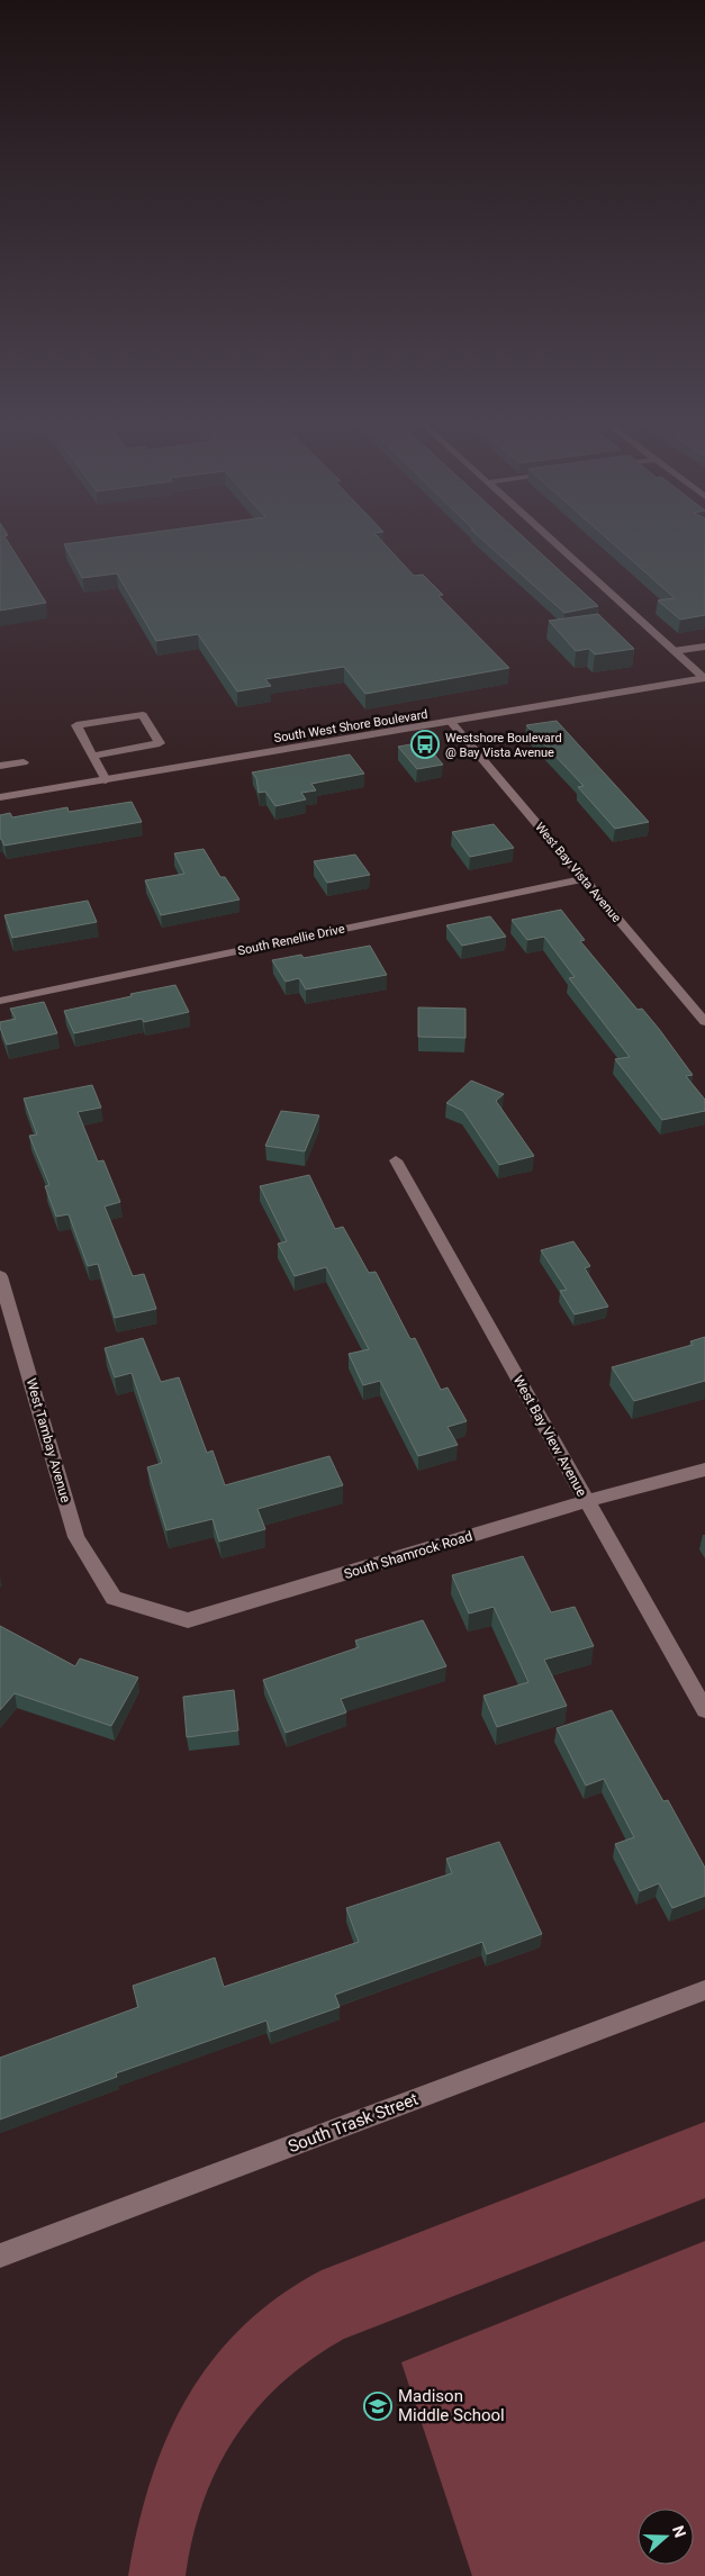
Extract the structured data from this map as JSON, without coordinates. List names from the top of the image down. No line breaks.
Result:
{"streets":{"street":["South West Shore Boulevard","West Bay Vista Avenue","South Renellie Drive","West Bay View Avenue","West Tambay Avenue","South Shamrock Road","South Trask Street"]},"crossings":[["South West Shore Boulevard","West Bay Vista Avenue"],["West Bay Vista Avenue","South Renellie Drive"],["West Bay View Avenue","South Shamrock Road"],["West Tambay Avenue","South Shamrock Road"]],"places":{"bus stop":["Westshore Boulevard @ Bay Vista Avenue"],"school or university":["Madison Middle School"]},"north":"right"}
